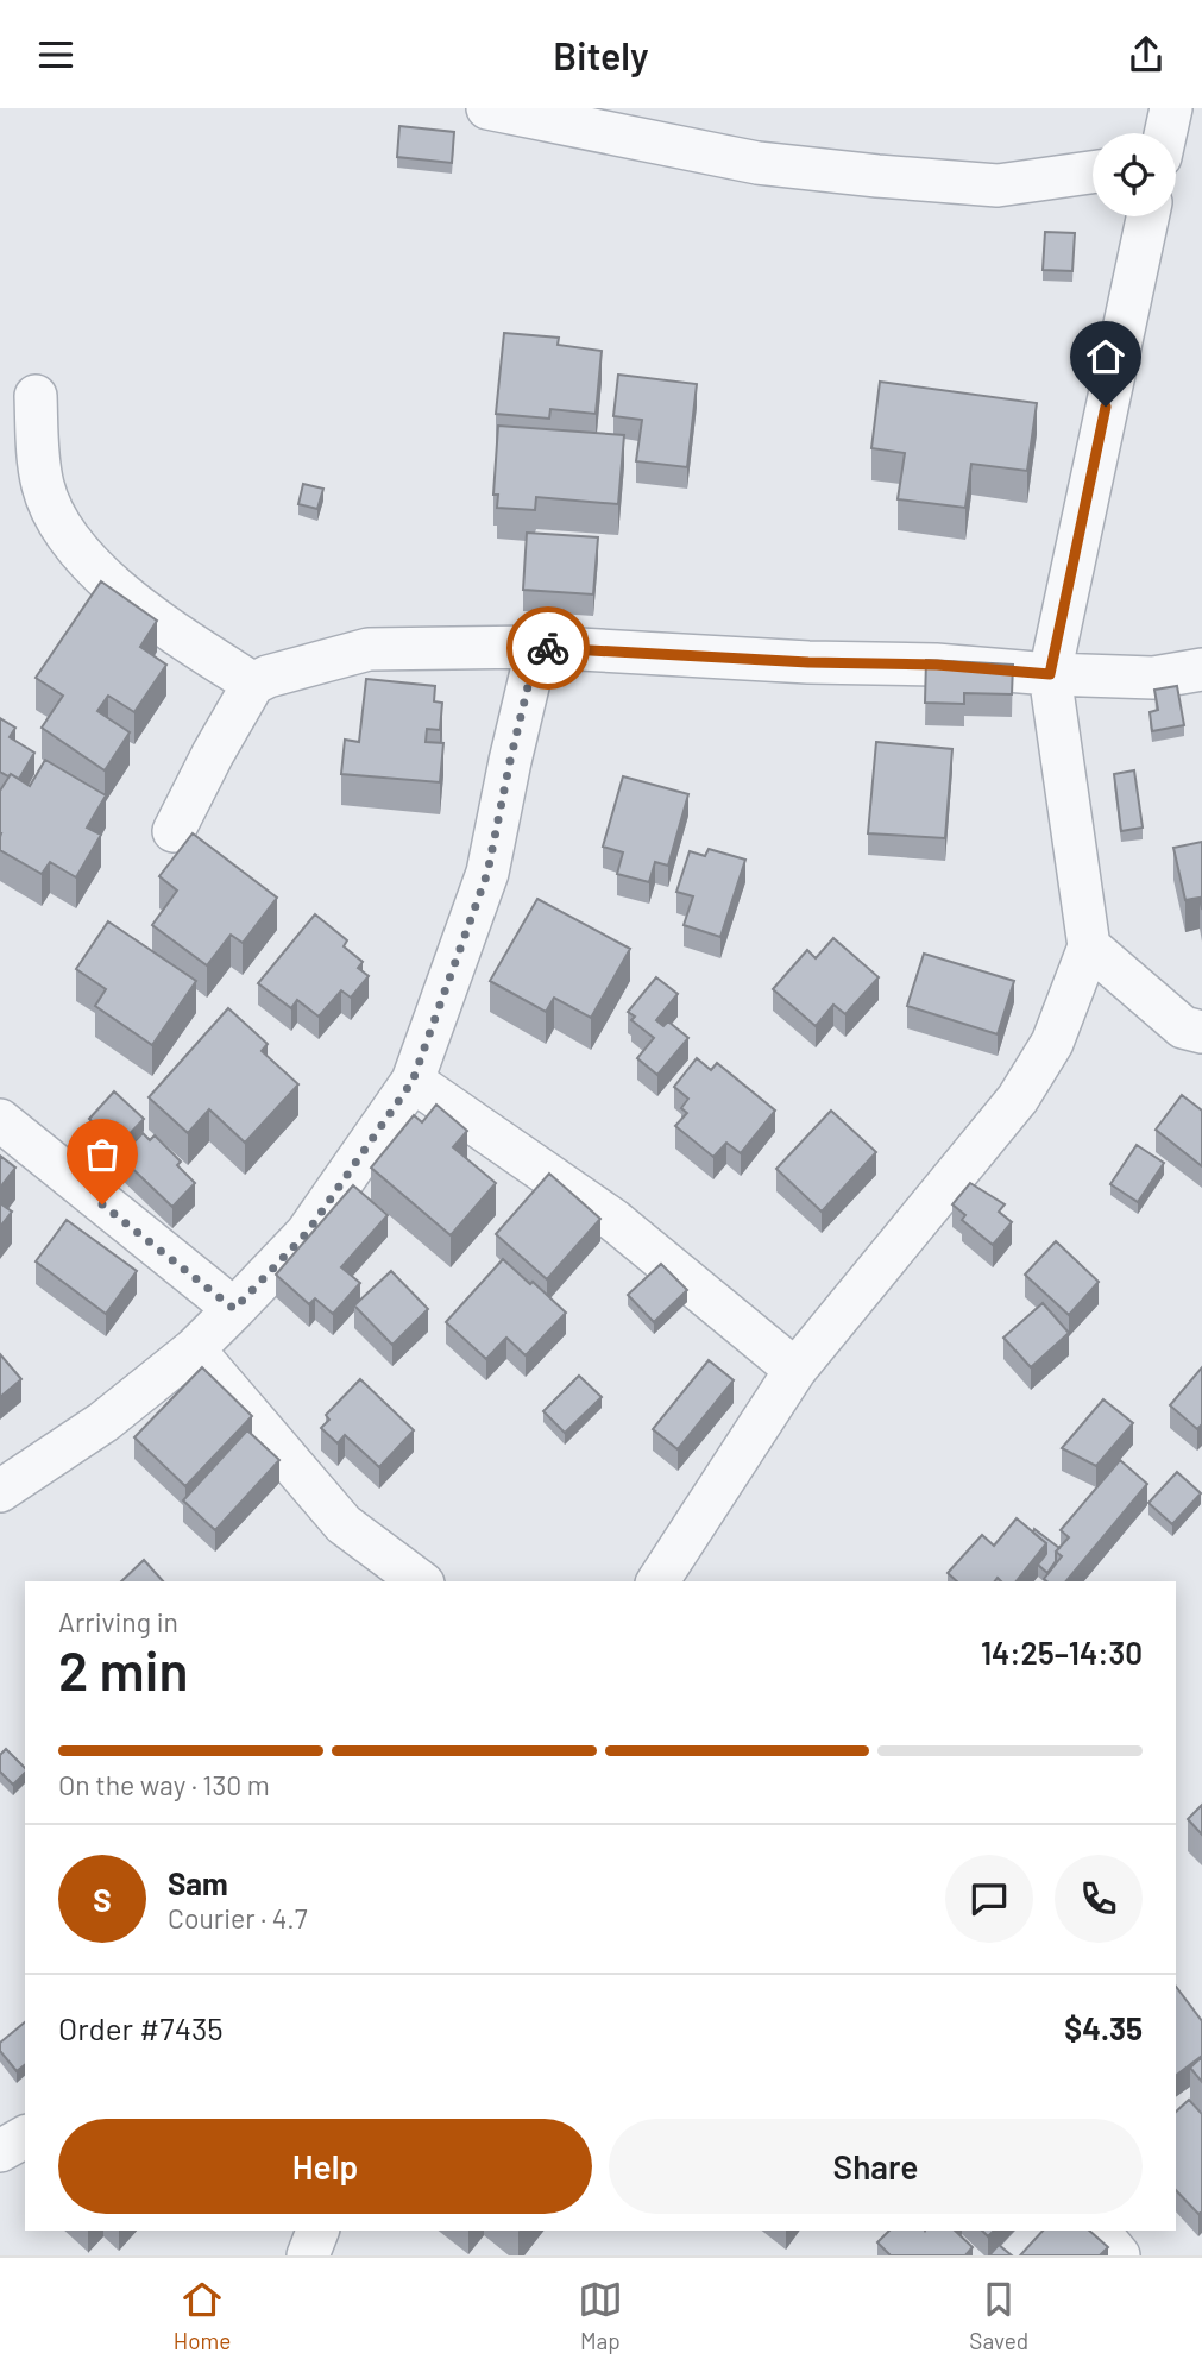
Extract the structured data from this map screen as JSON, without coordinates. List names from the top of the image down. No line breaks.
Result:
{"page":{"header":"Bitely","heading":["2 min","Arriving in","14:25–14:30"],"panel":["Sam","Courier · 4.7","Order #7435","$4.35"],"bar":"On the way · 130 m","round":"S","buttons":["Help","Share"],"tabs":["Home","Map","Saved"]}}
